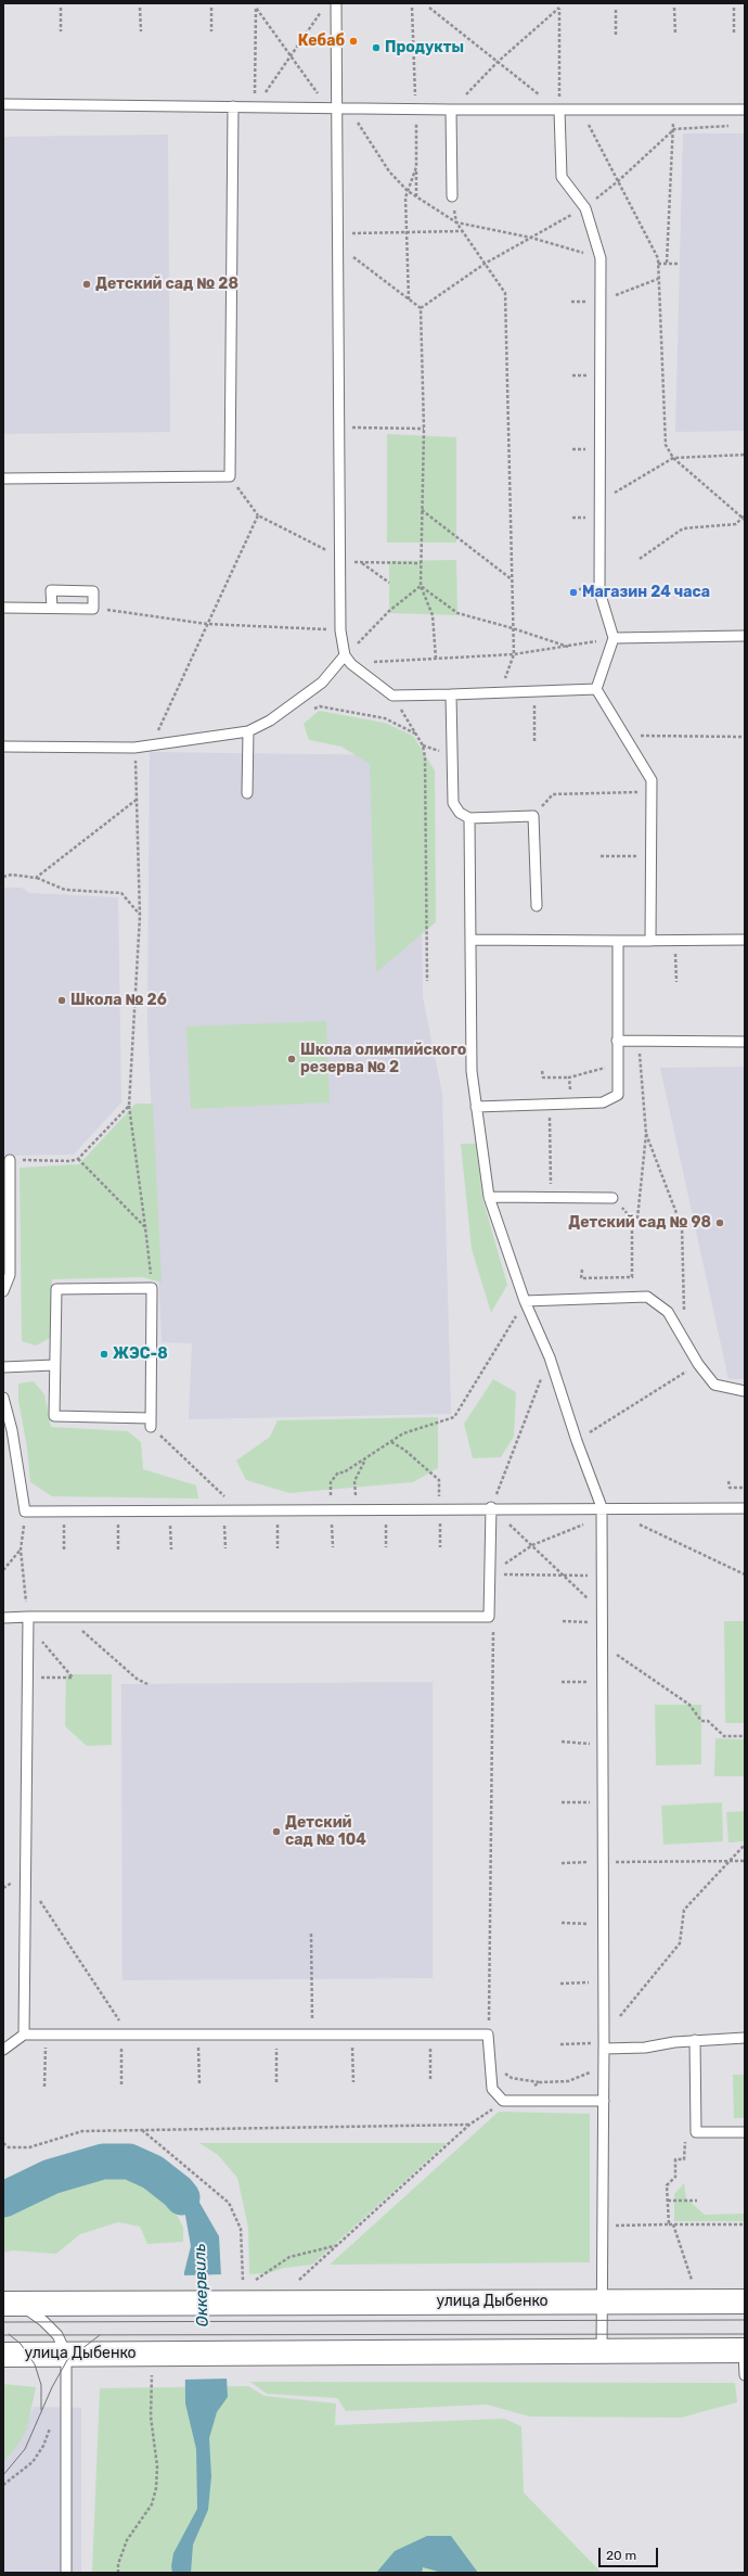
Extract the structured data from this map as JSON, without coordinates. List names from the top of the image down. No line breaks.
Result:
{"streets":{"main road":["улица Дыбенко"]},"water":["Оккервиль"],"places":["Кебаб","Продукты","Детский сад № 28","Магазин 24 часа","Школа № 26","Школа олимпийского резерва № 2","Детский сад № 98","ЖЭС-8","Детский сад № 104"],"scale_bar":"20 m"}
